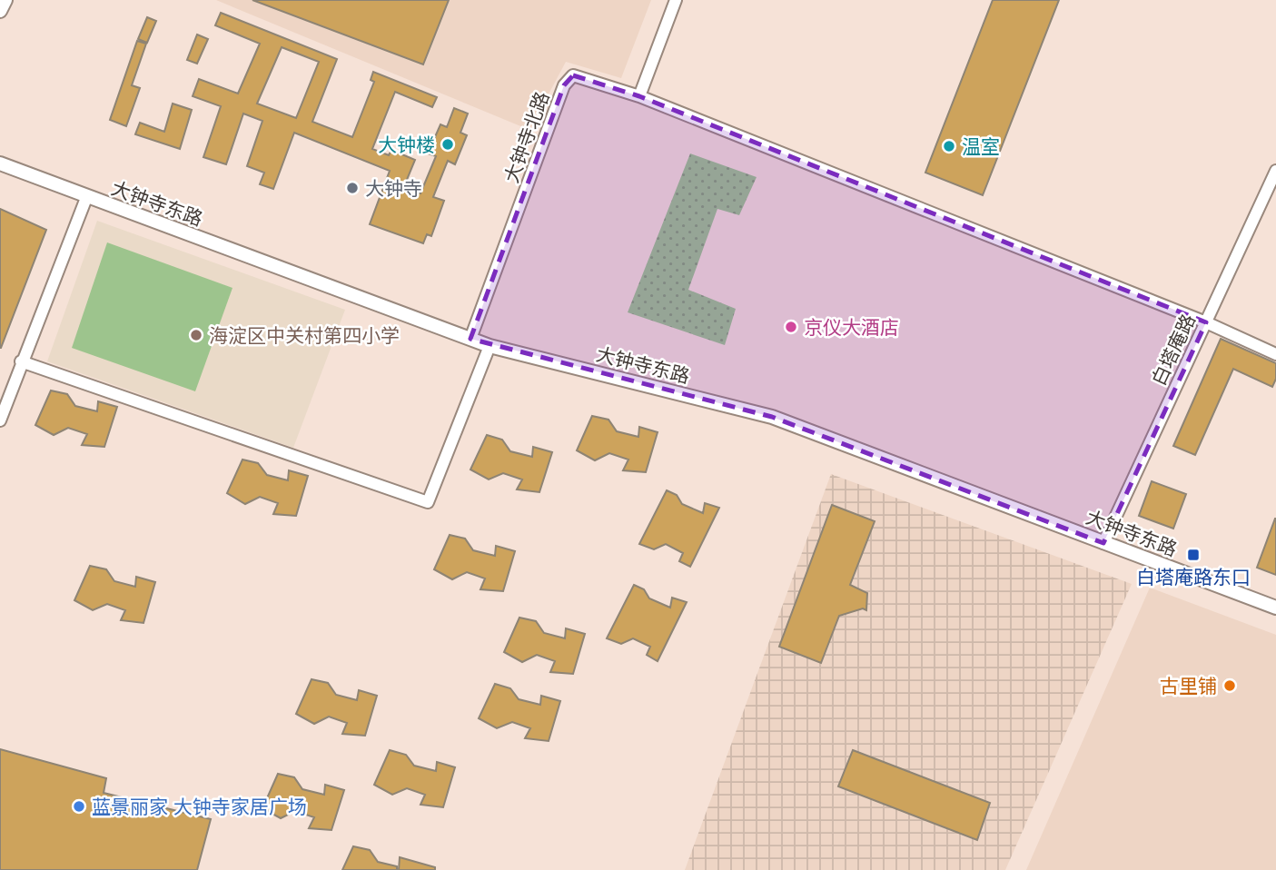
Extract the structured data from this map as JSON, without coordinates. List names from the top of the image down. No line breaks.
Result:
{"streets":{"street":["大钟寺北路","大钟寺东路","白塔庵路"]},"crossings":[["大钟寺北路","大钟寺东路"],["大钟寺东路","白塔庵路"]],"places":{"other":["大钟楼","温室","大钟寺","京仪大酒店","海淀区中关村第四小学","古里铺","蓝景丽家 大钟寺家居广场"],"transit":["白塔庵路东口"]}}
